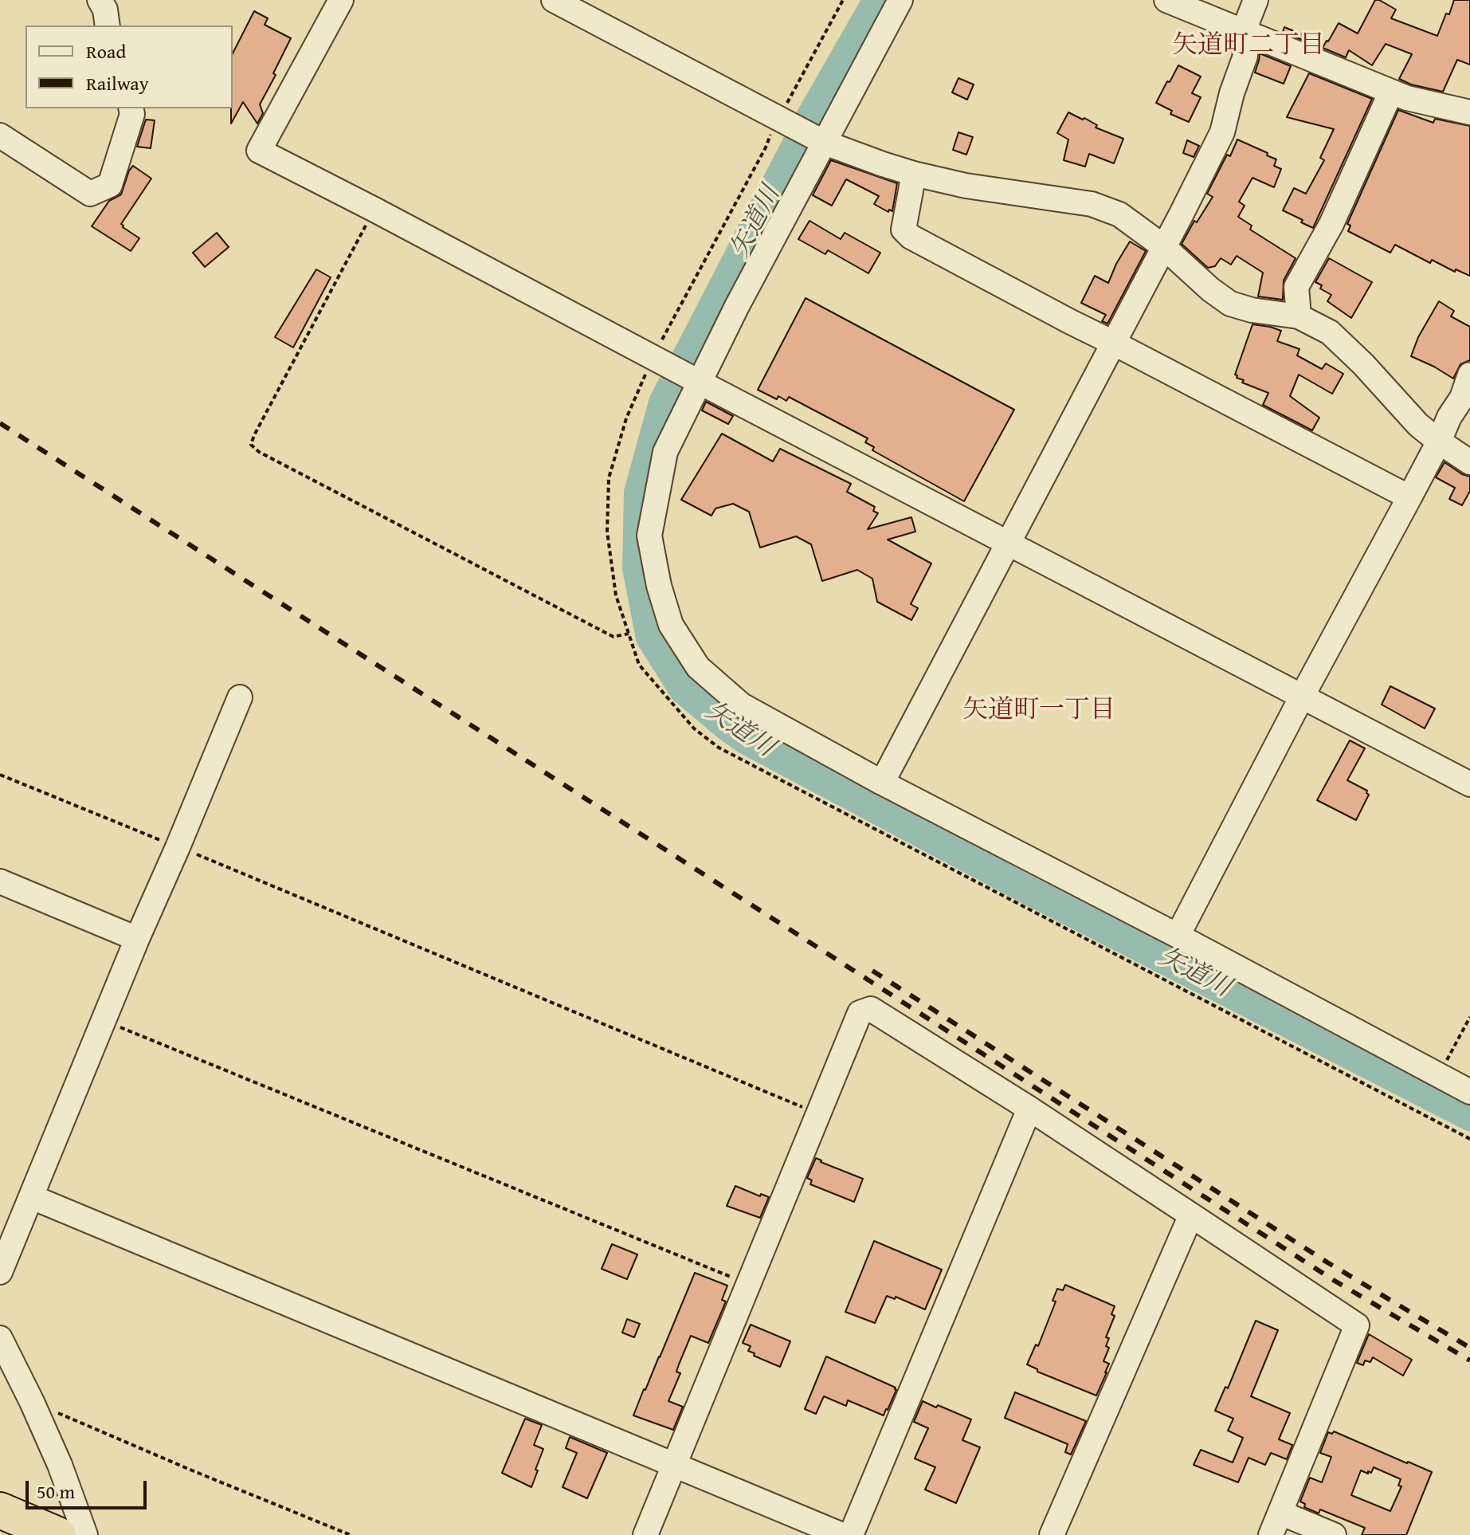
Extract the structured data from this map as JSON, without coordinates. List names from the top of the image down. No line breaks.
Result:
{"districts":["矢道町二丁目","矢道町一丁目"],"water":["矢道川"],"legend":["Road","Railway"],"scale_bar":"50 m"}
